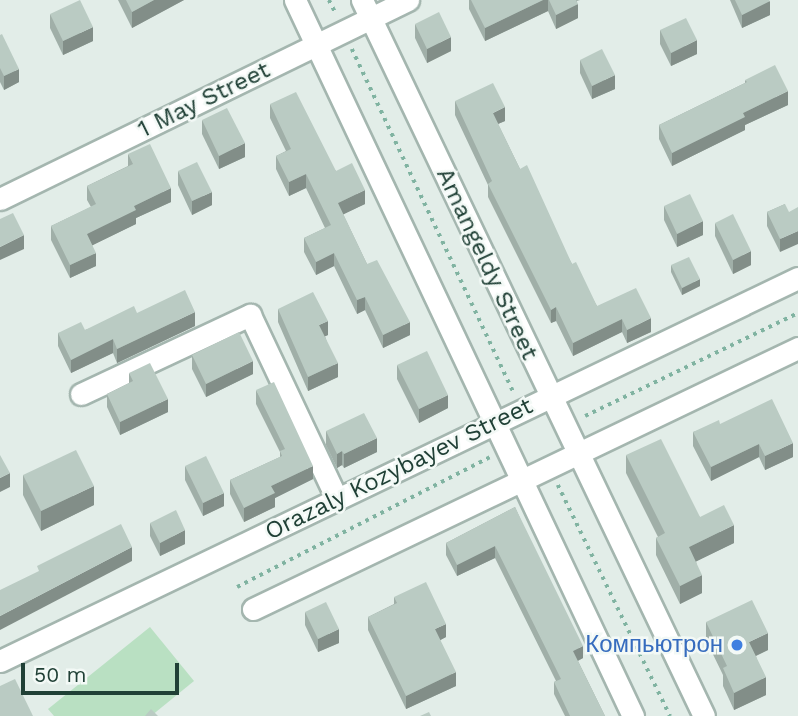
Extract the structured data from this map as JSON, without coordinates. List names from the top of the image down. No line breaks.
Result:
{"streets":{"street":["1 May Street","Amangeldy Street","Orazaly Kozybayev Street"]},"crossings":[["1 May Street","Amangeldy Street"],["Amangeldy Street","Orazaly Kozybayev Street"]],"places":["Компьютрон"],"scale_bar":"50 m"}
